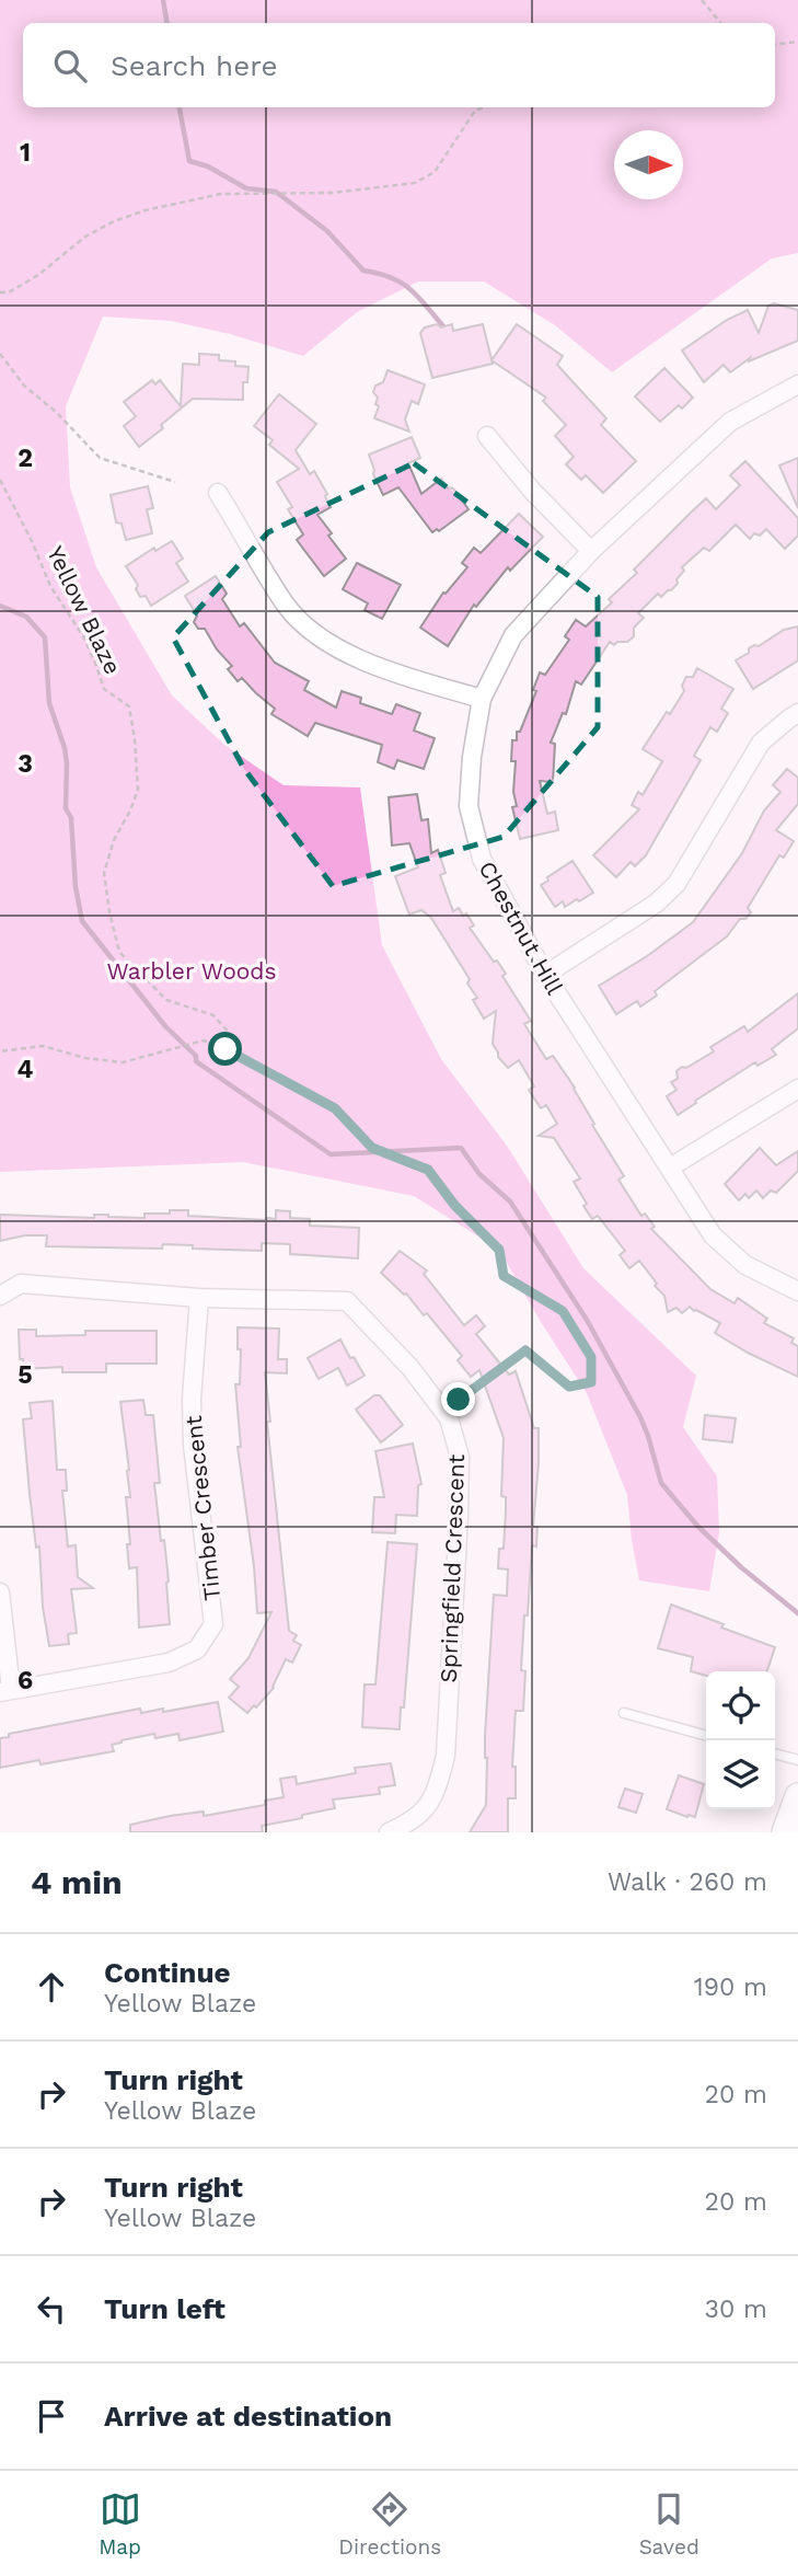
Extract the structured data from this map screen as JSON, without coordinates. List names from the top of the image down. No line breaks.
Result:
{"streets":{"street":["Chestnut Hill","Timber Crescent","Springfield Crescent"],"path":["Yellow Blaze"]},"crossings":[["Timber Crescent","Springfield Crescent"]],"parks":["Warbler Woods"],"north":"right","page":{"search":"Search here","heading":["4 min","Walk · 260 m"],"list":[["Continue","Yellow Blaze","190 m"],["Turn right","Yellow Blaze","20 m"],["Turn right","Yellow Blaze","20 m"],["Turn left","30 m"],"Arrive at destination"],"nav":["Map","Directions","Saved"]},"grid":{"rows":["1","2","3","4","5","6"]}}
